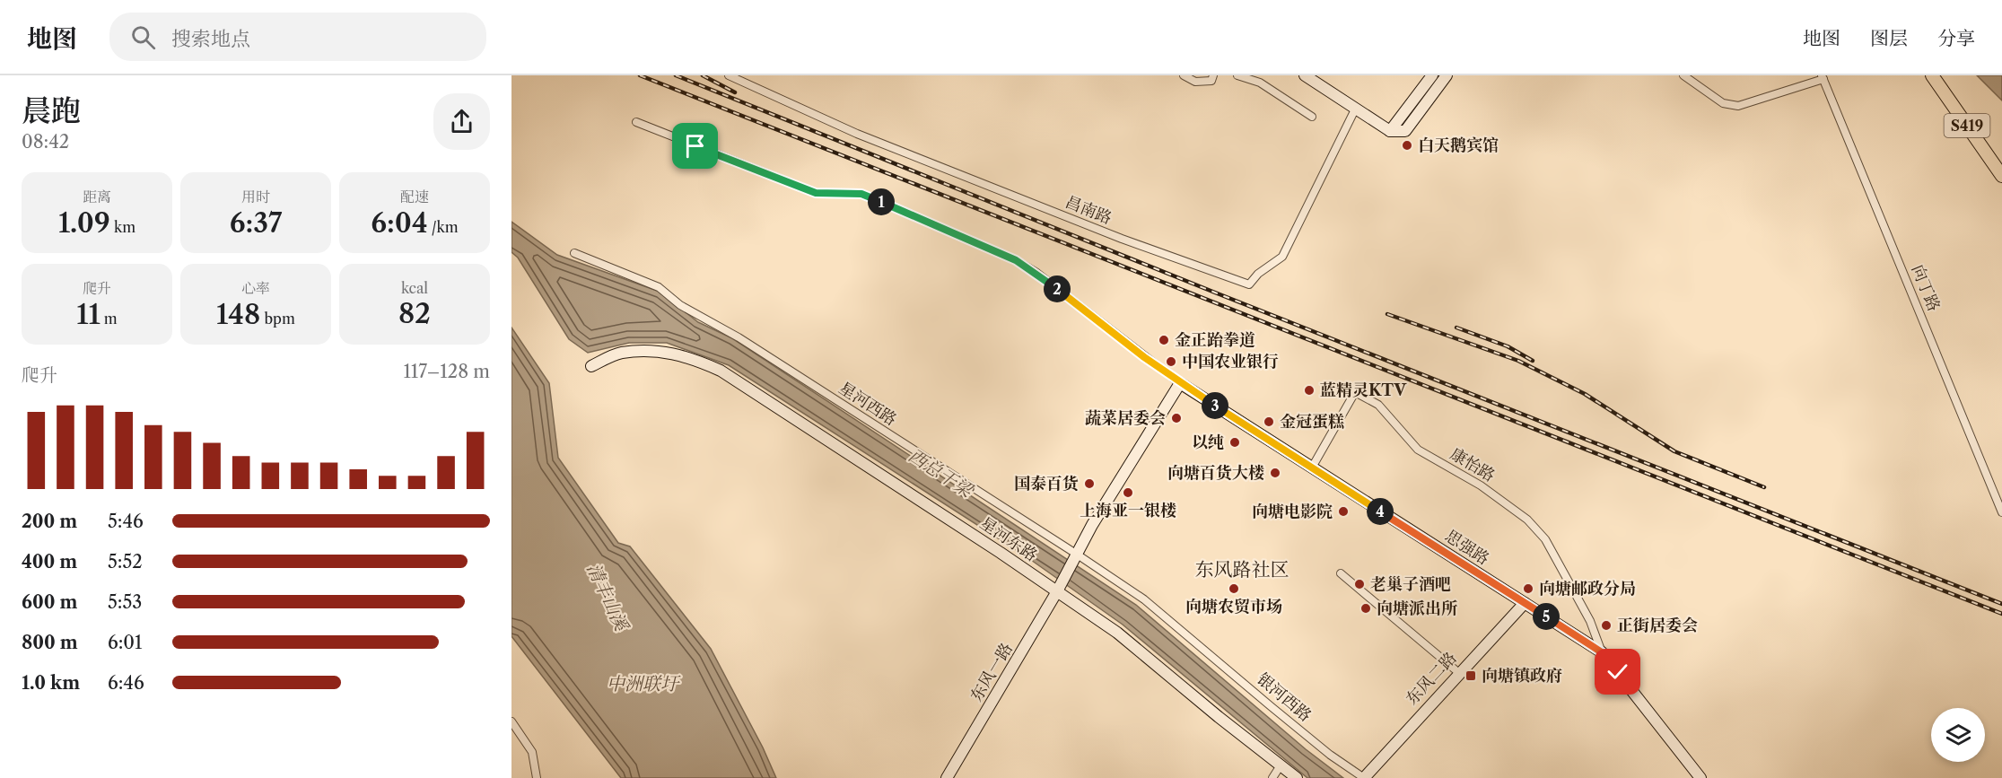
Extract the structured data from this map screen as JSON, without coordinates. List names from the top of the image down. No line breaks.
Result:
{"streets":{"main road":["S419"],"street":["昌南路","向丁路","星河西路","康怡路","星河东路","思强路","东风一路","东风二路","银河西路"]},"crossings":[["星河西路","东风一路"],["星河西路","银河西路"],["康怡路","思强路"],["星河东路","东风一路"],["思强路","东风二路"],["东风二路","银河西路"]],"districts":["东风路社区"],"water":["西总干梁","清丰山溪","中洲联圩"],"places":{"other":["白天鹅宾馆","金正跆拳道","中国农业银行","蓝精灵KTV","蔬菜居委会","金冠蛋糕","以纯","向塘百货大楼","国泰百货","上海亚一银楼","向塘电影院","老巢子酒吧","向塘农贸市场","向塘邮政分局","向塘派出所","正街居委会"],"transit":["向塘镇政府"]},"page":{"header":"地图","search":"搜索地点","nav":["地图","图层","分享"],"heading":["晨跑","08:42"],"stats":[["距离","1.09 km"],["用时","6:37"],["配速","6:04 /km"],["爬升","11 m"],["心率","148 bpm"],["kcal","82"]],"pins":["1","2","3","4","5"],"chart":["爬升","117–128 m"],"list":[{"name":"200 m","note":"5:46"},{"name":"400 m","note":"5:52"},{"name":"600 m","note":"5:53"},{"name":"800 m","note":"6:01"},{"name":"1.0 km","note":"6:46"}]}}
